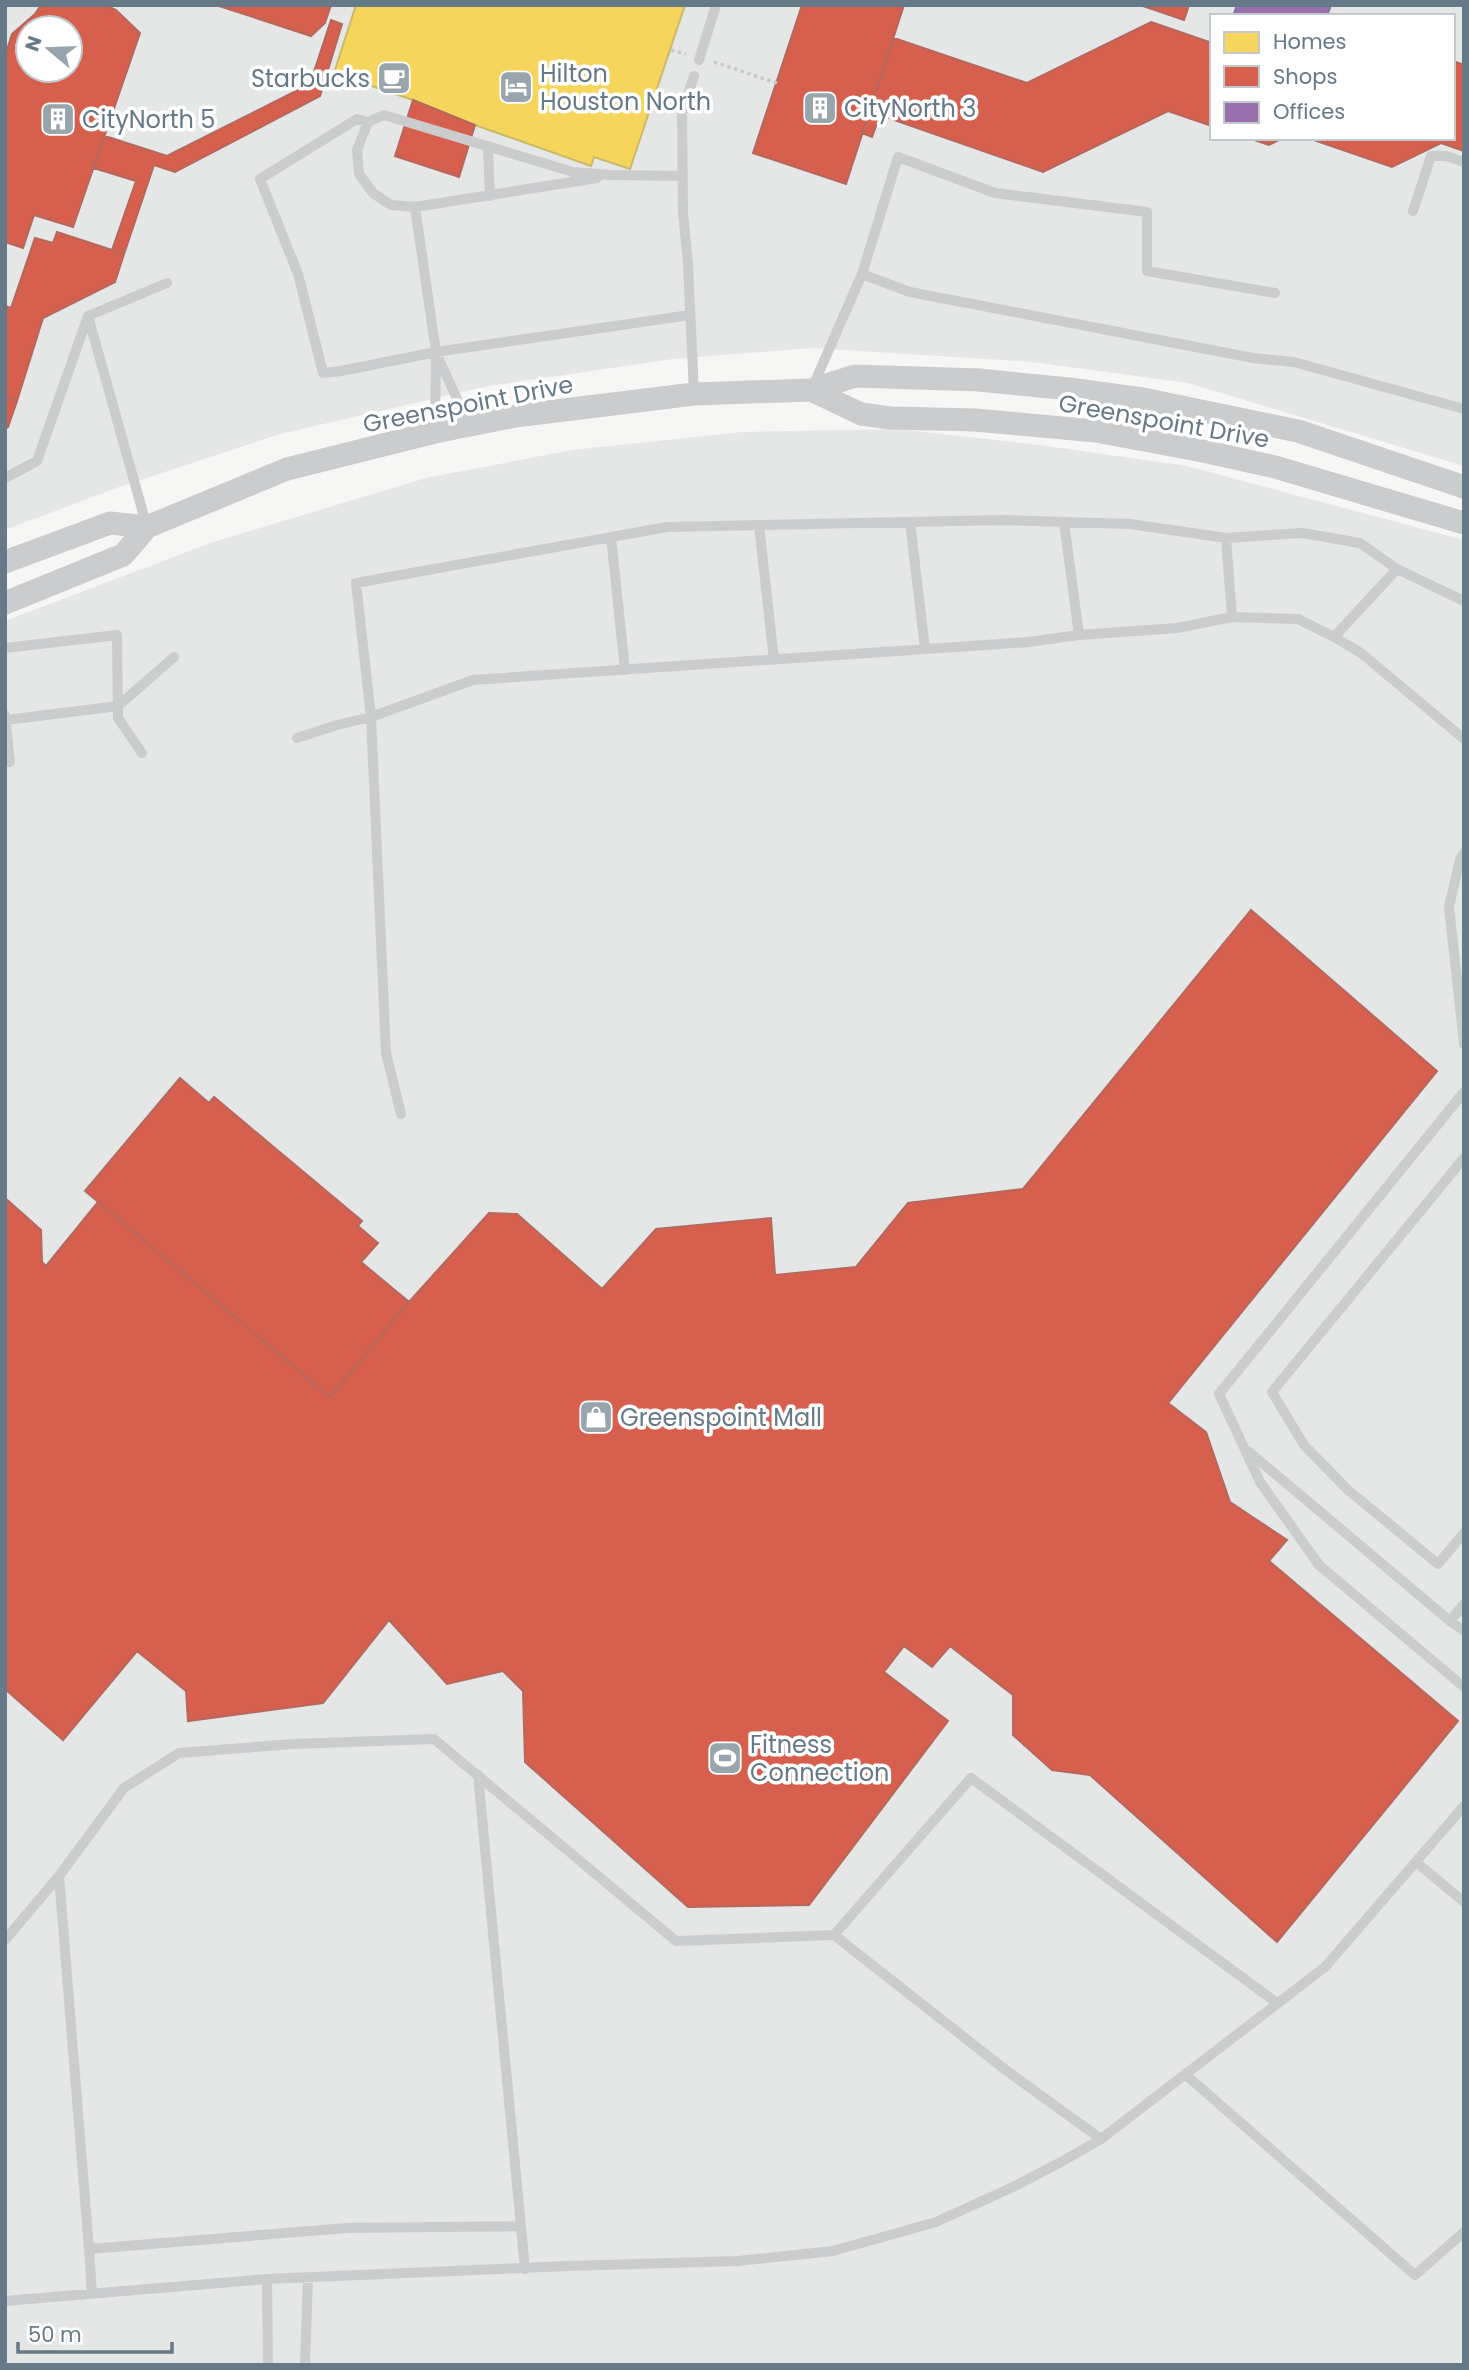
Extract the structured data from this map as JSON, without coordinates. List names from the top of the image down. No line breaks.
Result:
{"streets":{"street":["Greenspoint Drive"]},"places":{"cafe":["Starbucks"],"hotel":["Hilton Houston North"],"building":["CityNorth 3","CityNorth 5"],"shop":["Greenspoint Mall"],"sports":["Fitness Connection"]},"legend":["Homes","Shops","Offices"],"scale_bar":"50 m","north":"left"}
